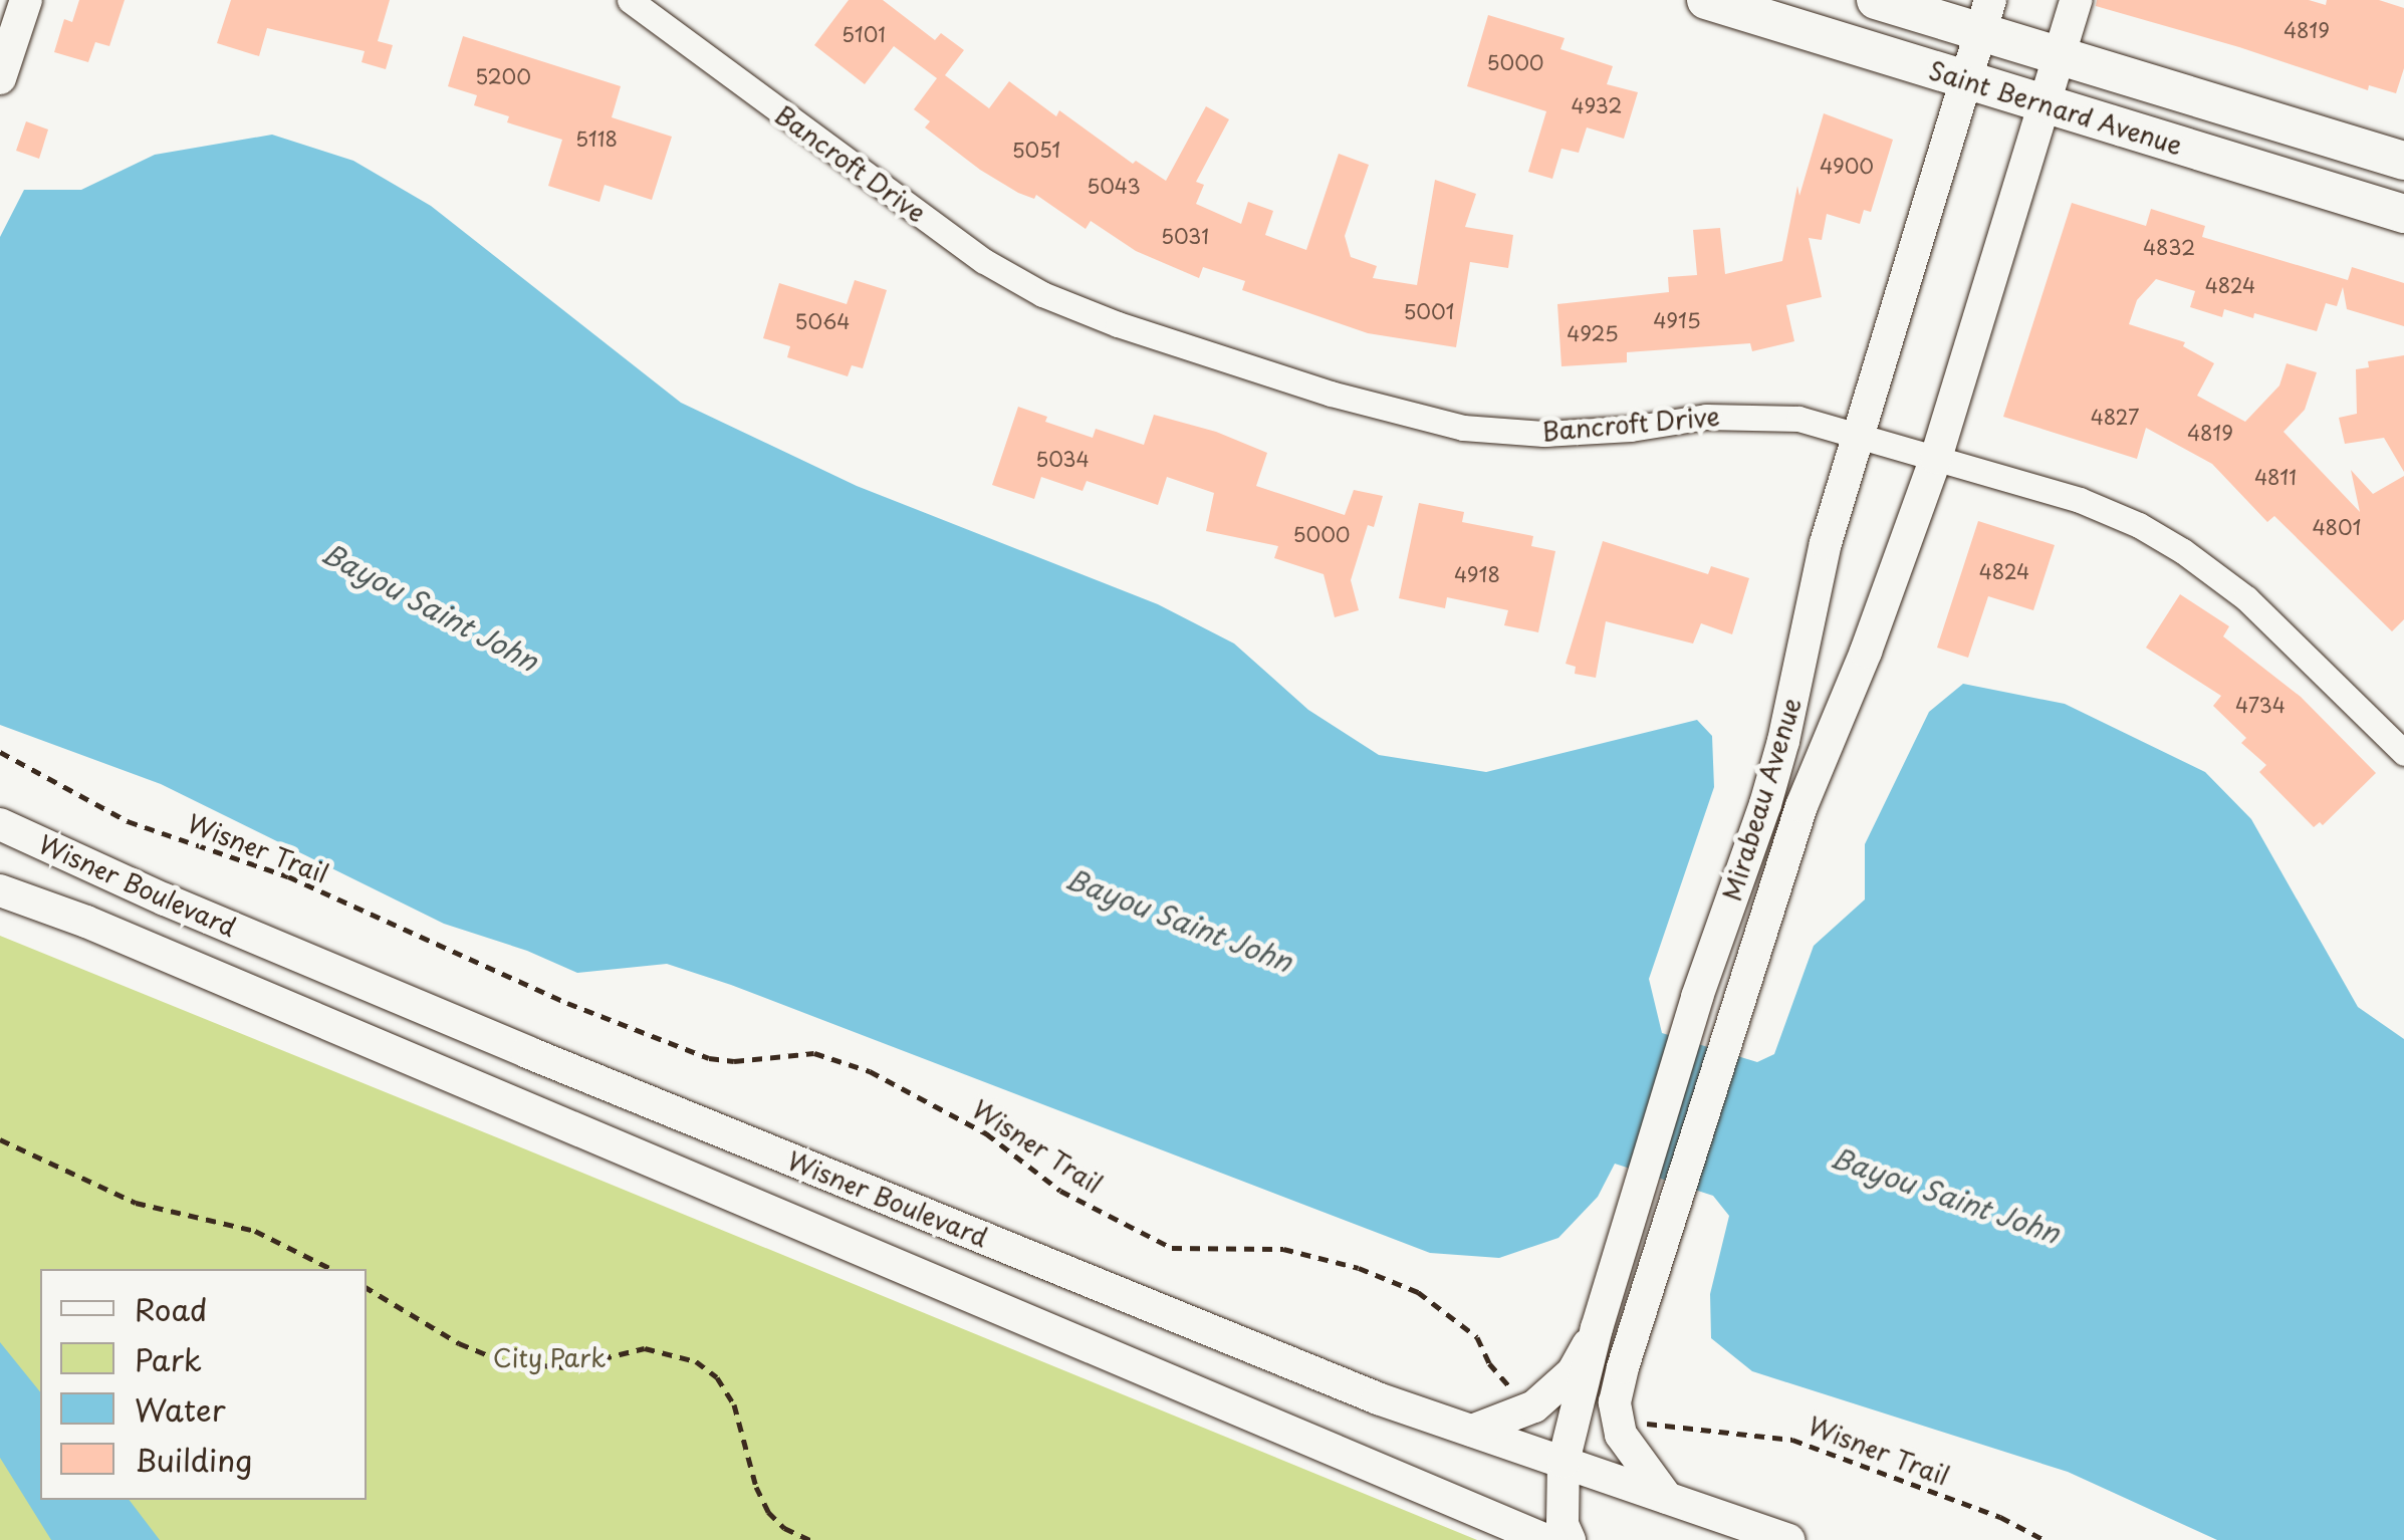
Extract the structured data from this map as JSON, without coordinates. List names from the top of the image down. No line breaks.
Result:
{"streets":{"main road":["Saint Bernard Avenue"],"street":["Bancroft Drive","Mirabeau Avenue","Wisner Boulevard"],"path":["Wisner Trail"]},"crossings":[["Saint Bernard Avenue","Mirabeau Avenue"],["Bancroft Drive","Mirabeau Avenue"],["Mirabeau Avenue","Wisner Trail"],["Mirabeau Avenue","Wisner Boulevard"]],"water":["Bayou Saint John"],"parks":["City Park"],"house_numbers":["4819","5101","5000","5200","4932","5118","5051","4900","5043","5031","4832","4824","5001","4915","5064","4925","4827","4819","5034","4811","4801","5000","4824","4918","4734"],"legend":["Road","Park","Water","Building"]}
